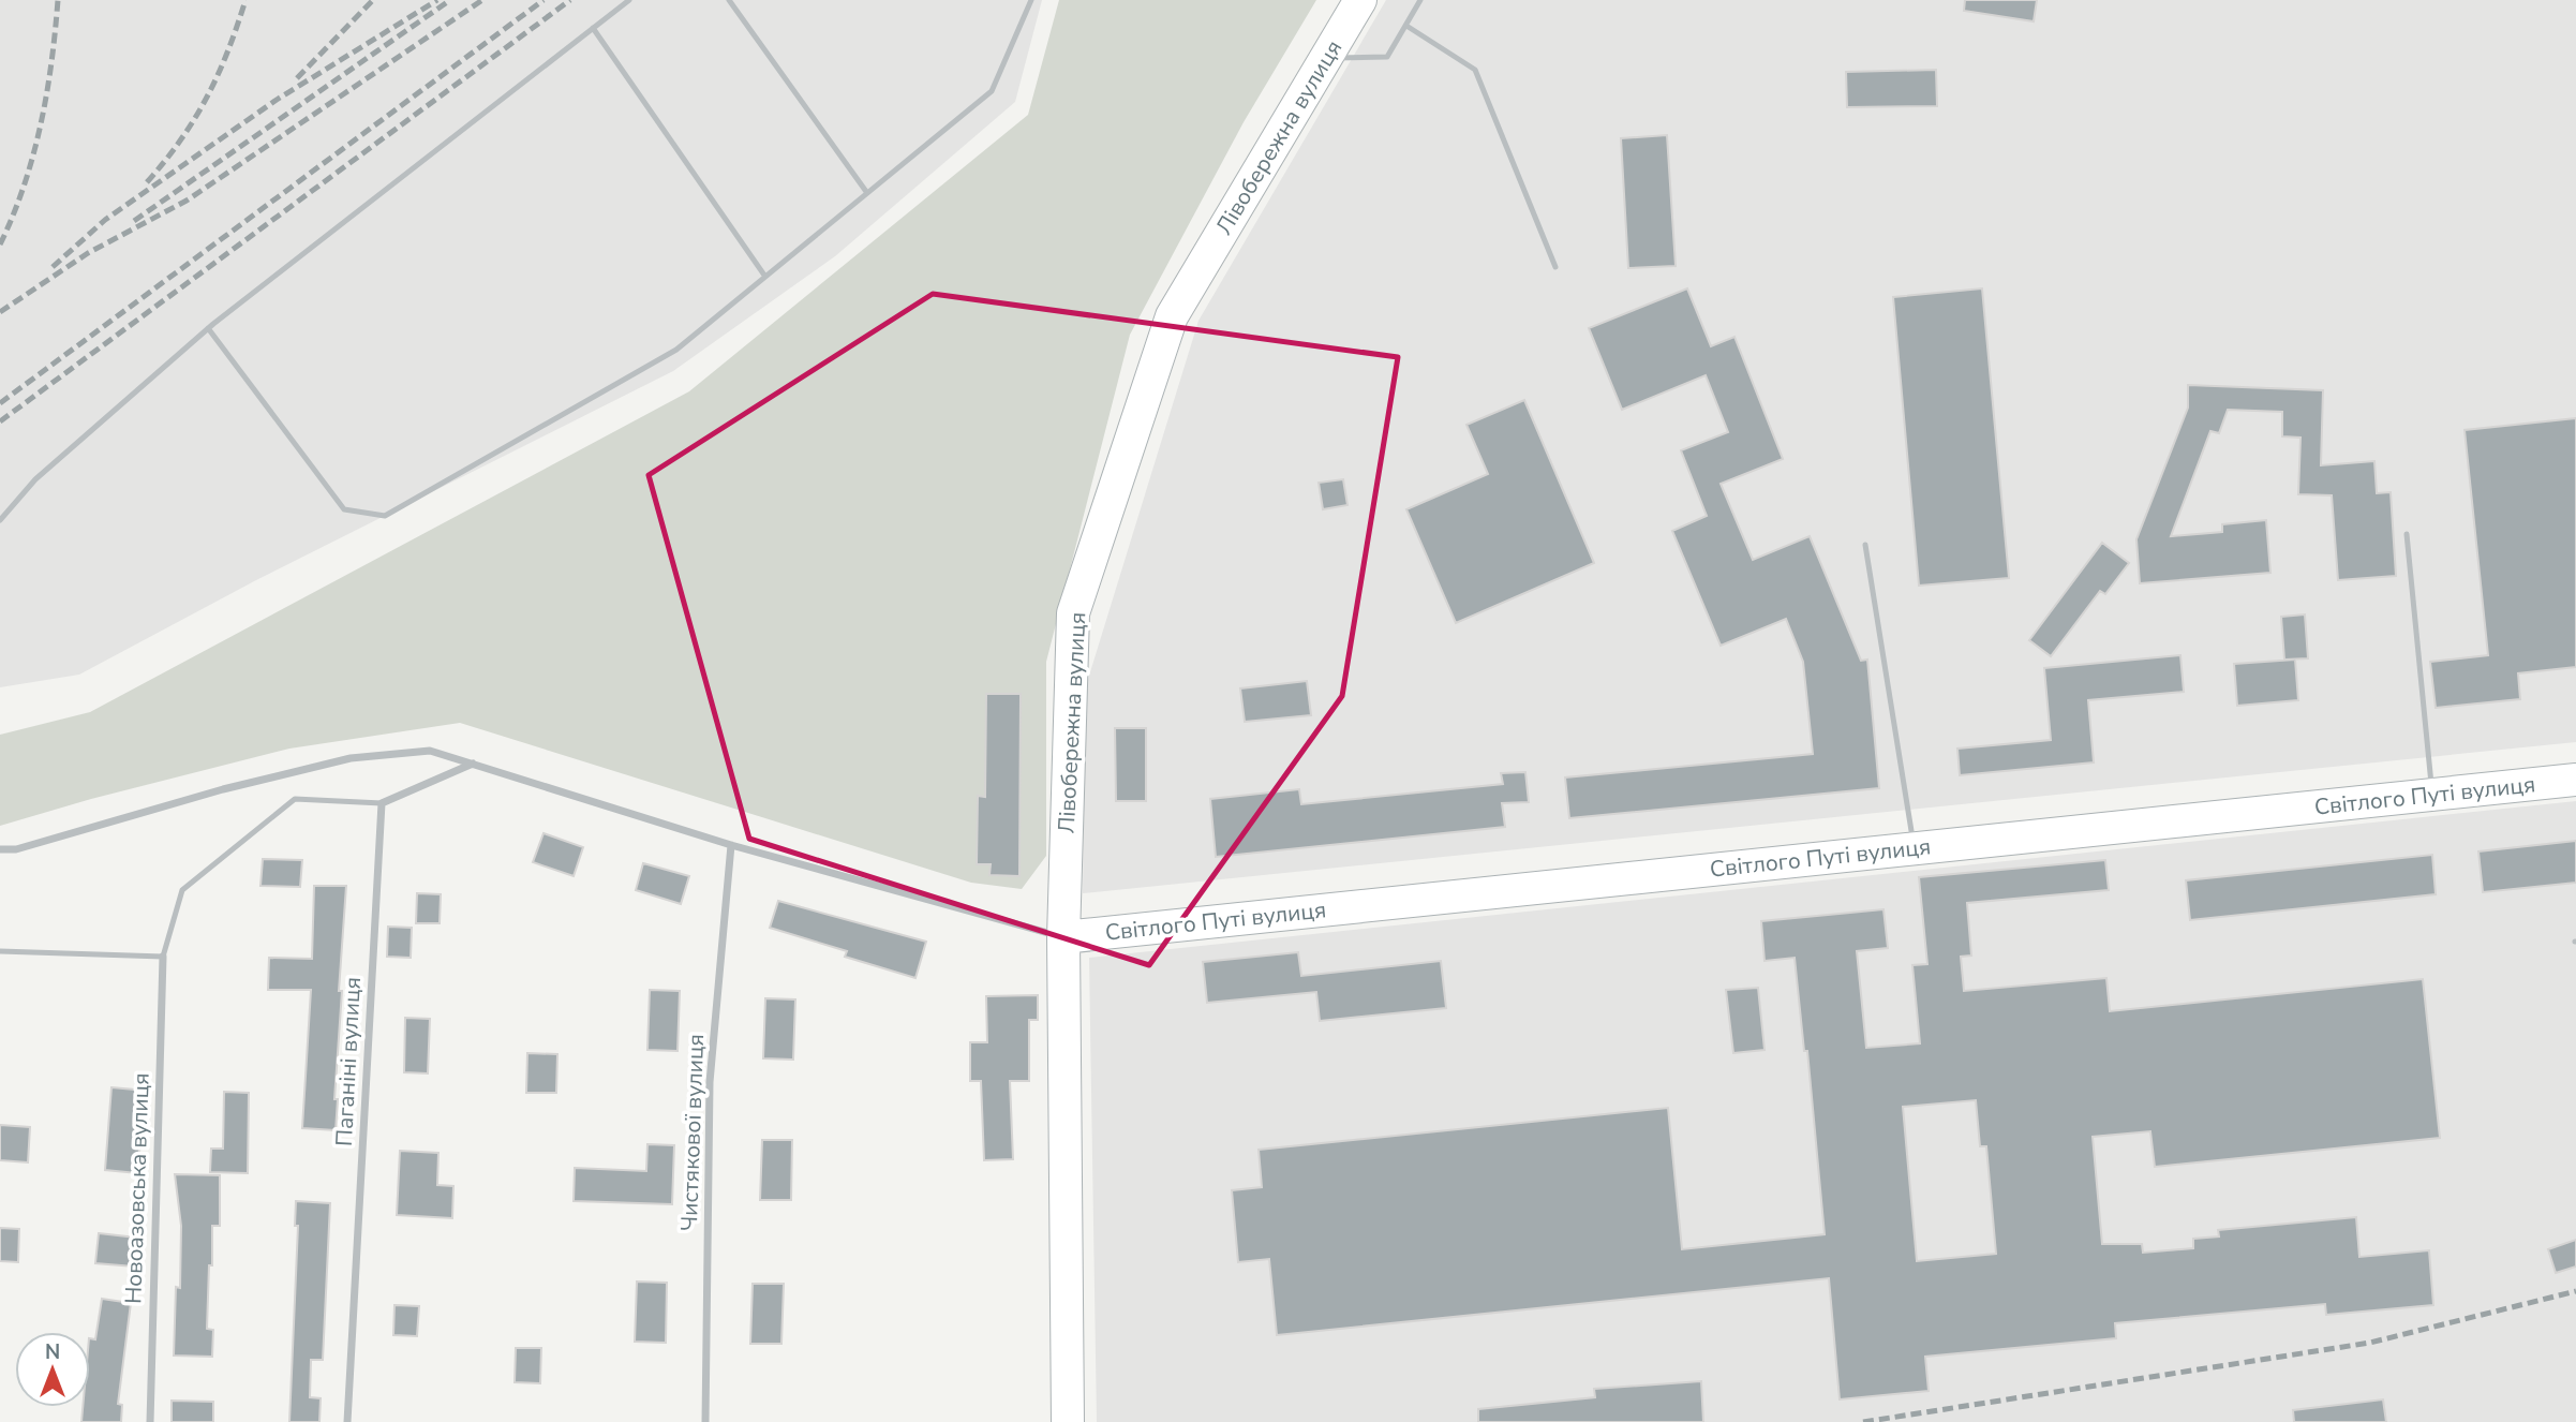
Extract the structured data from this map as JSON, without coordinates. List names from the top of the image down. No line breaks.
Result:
{"streets":{"main road":["Лівобережна вулиця","Світлого Путі вулиця"],"street":["Паганіні вулиця","Чистякової вулиця","Новоазовська вулиця"]},"crossings":[["Лівобережна вулиця","Світлого Путі вулиця"]],"north":"top"}
